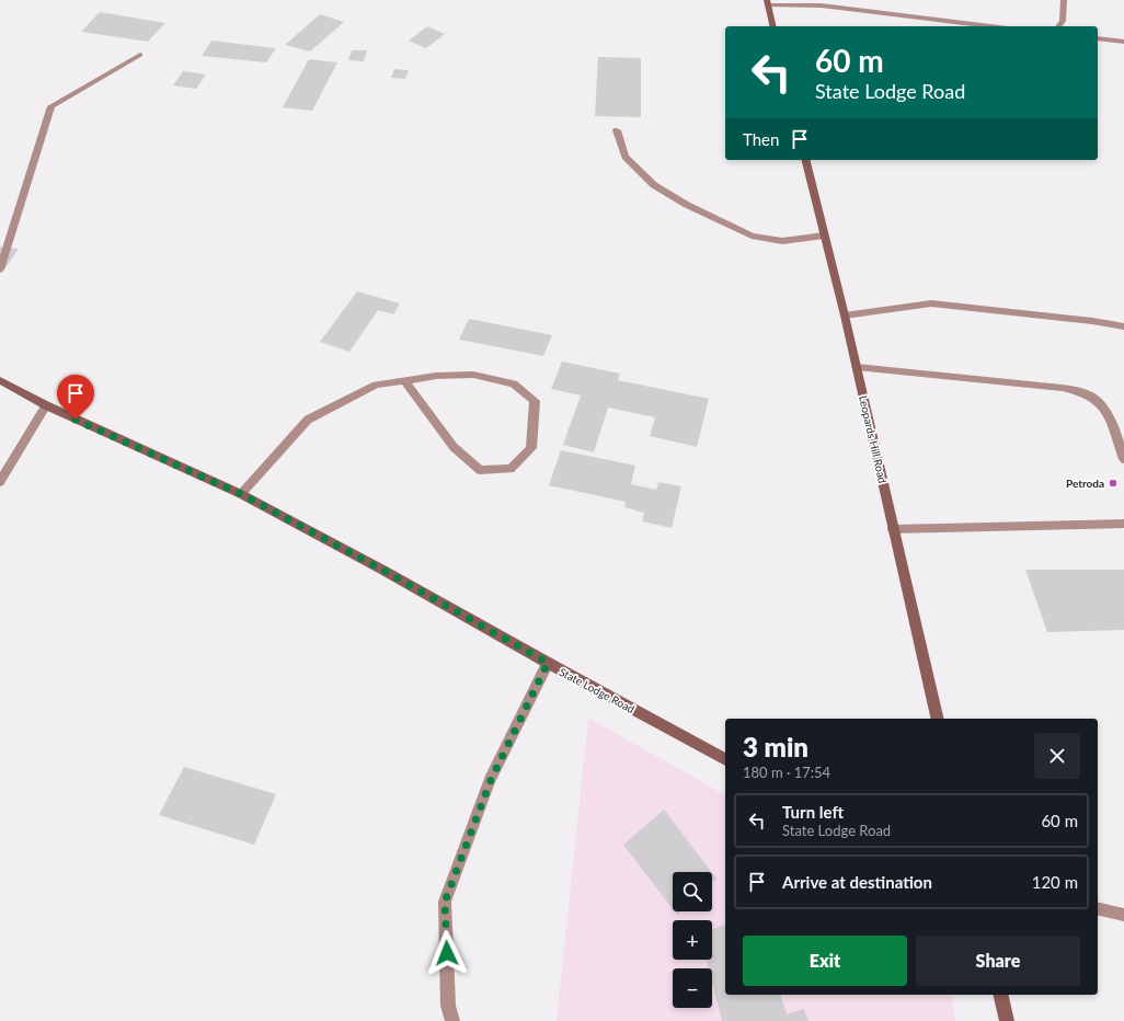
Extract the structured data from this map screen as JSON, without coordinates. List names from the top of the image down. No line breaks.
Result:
{"streets":{"main road":["Leopards Hill Road","State Lodge Road"]},"places":["Petroda"],"page":{"turn":["60 m","State Lodge Road"],"then":"Then","heading":["3 min","180 m · 17:54"],"list":[{"name":"Turn left","note":"State Lodge Road","value":"60 m"},{"name":"Arrive at destination","value":"120 m"}],"map_buttons":["+","−"],"buttons":["Exit","Share"]}}
